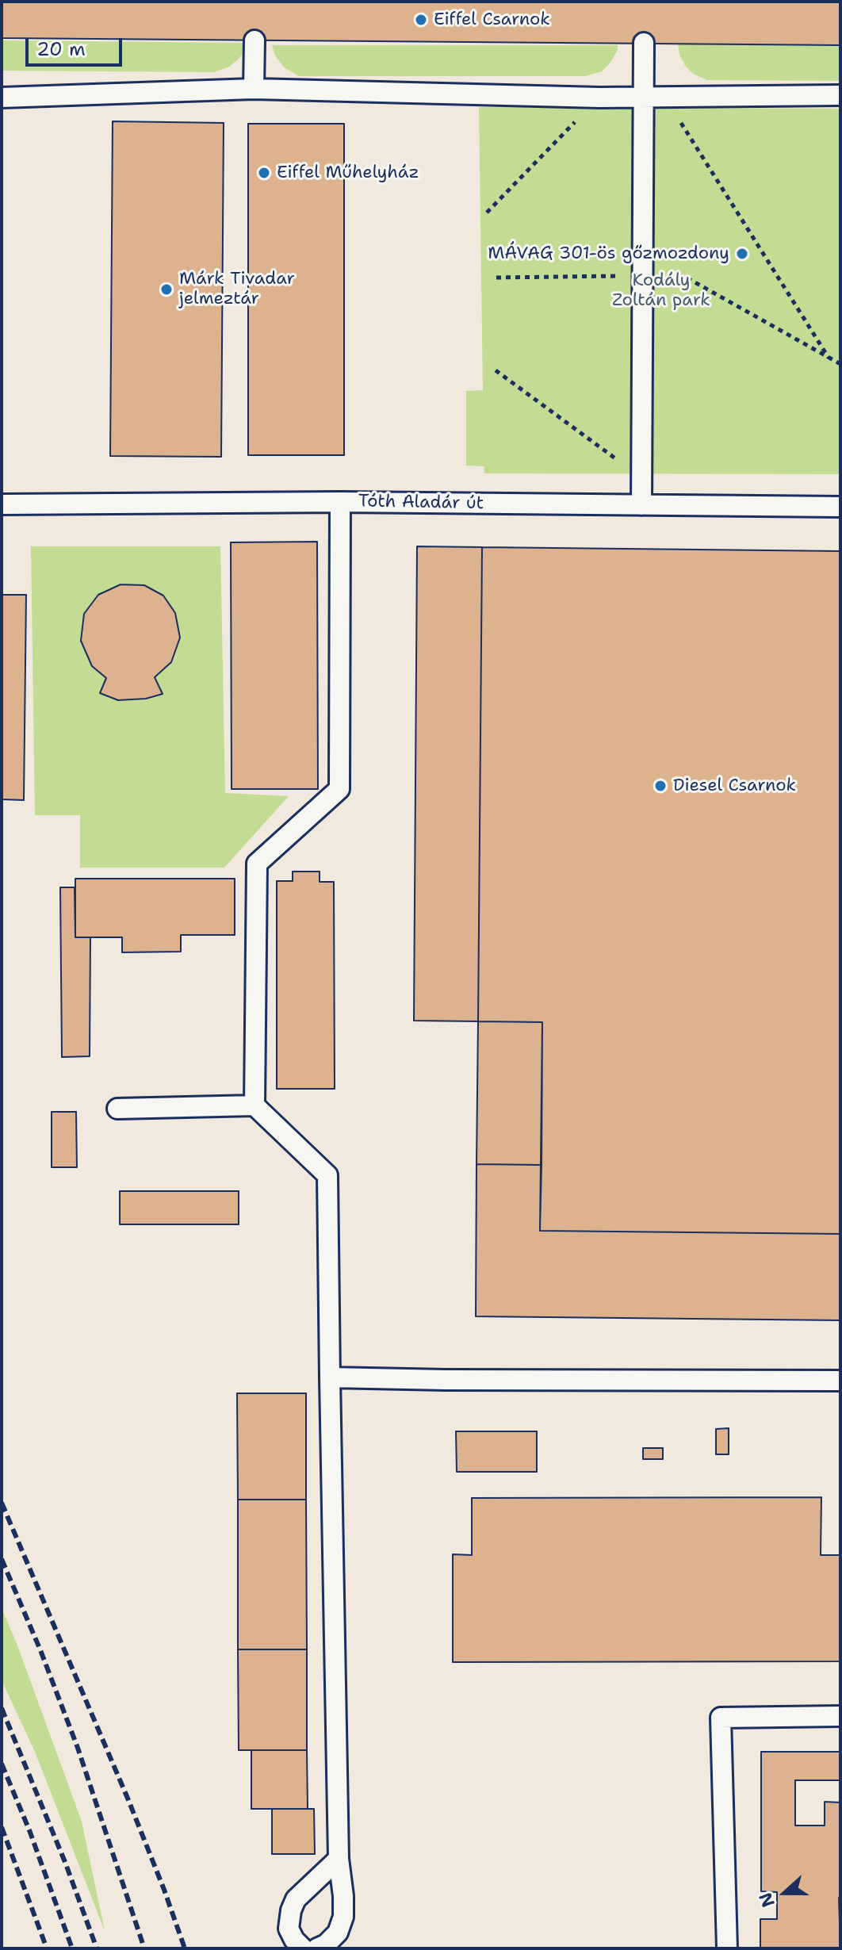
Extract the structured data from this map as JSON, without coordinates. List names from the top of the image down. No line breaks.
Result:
{"streets":{"lane":["Tóth Aladár út"]},"parks":["Kodály Zoltán park"],"places":["Eiffel Csarnok","Eiffel Műhelyház","MÁVAG 301-ös gőzmozdony","Márk Tivadar jelmeztár","Diesel Csarnok"],"scale_bar":"20 m","north":"left"}
